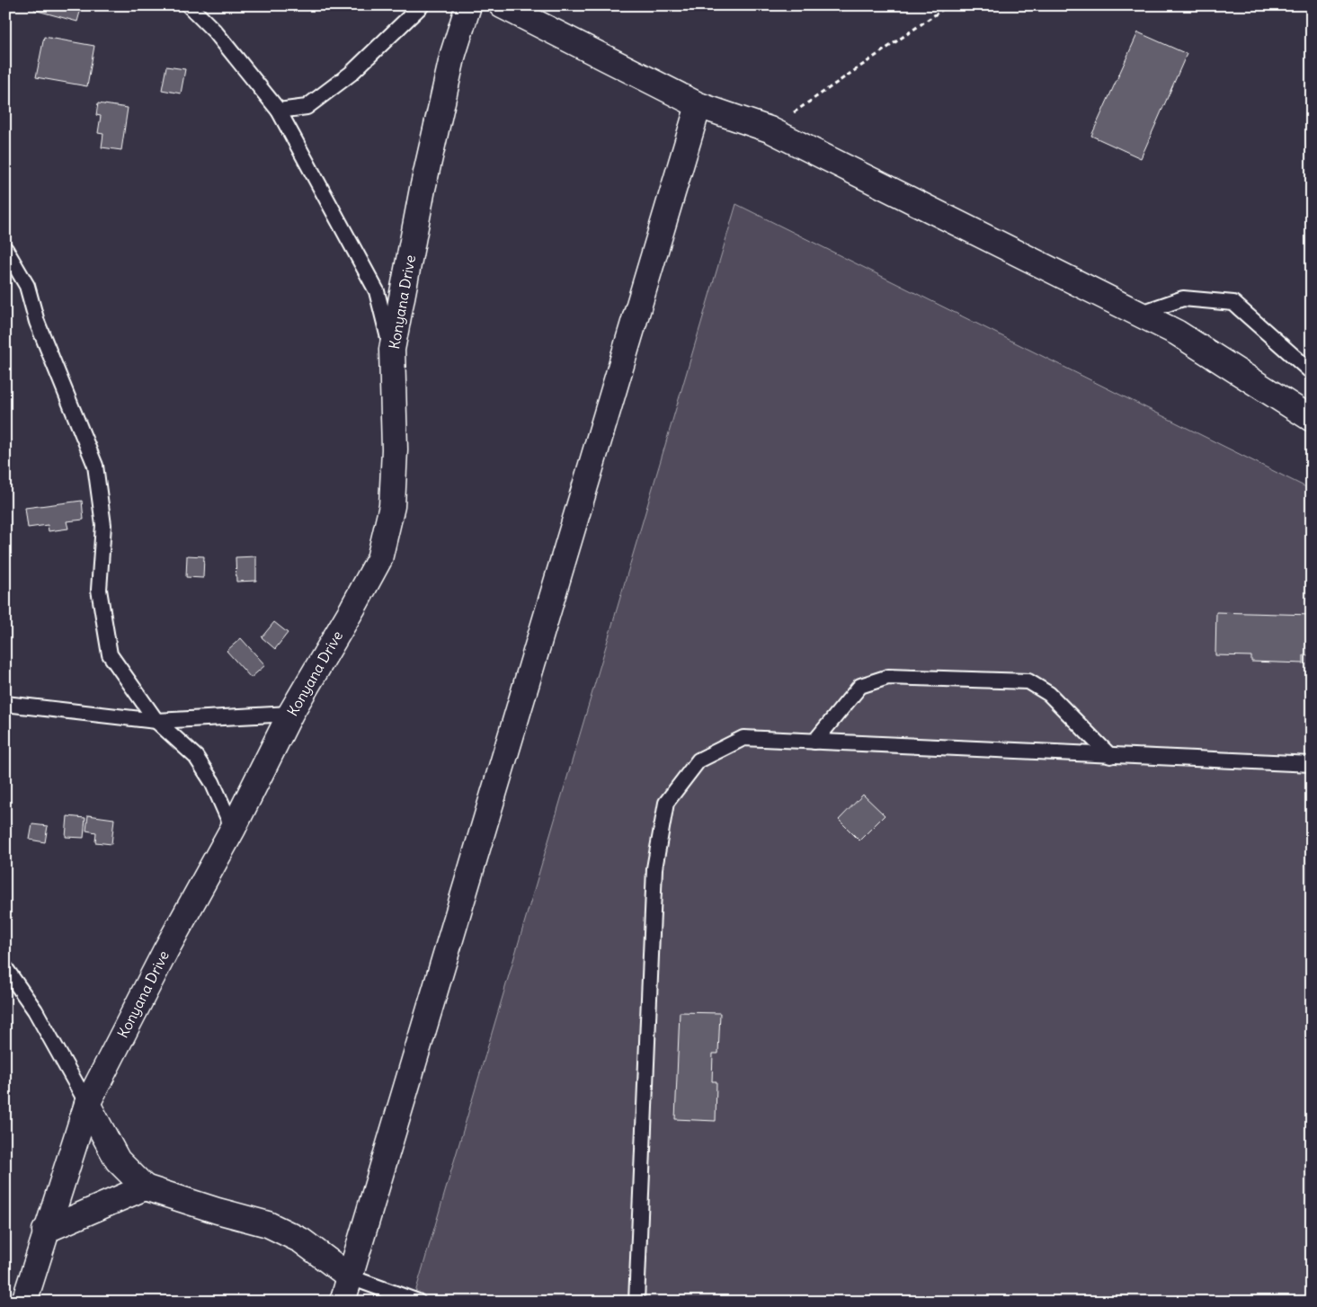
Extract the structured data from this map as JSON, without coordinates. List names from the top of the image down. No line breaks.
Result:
{"streets":{"street":["Konyana Drive"]}}
